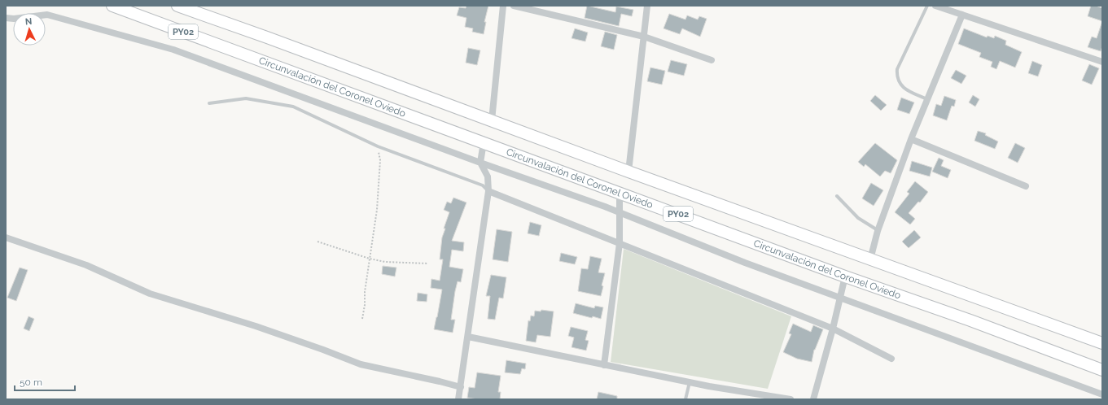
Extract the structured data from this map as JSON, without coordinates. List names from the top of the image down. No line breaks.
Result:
{"streets":{"highway":["PY02","Circunvalación del Coronel Oviedo"]},"scale_bar":"50 m","north":"top"}
